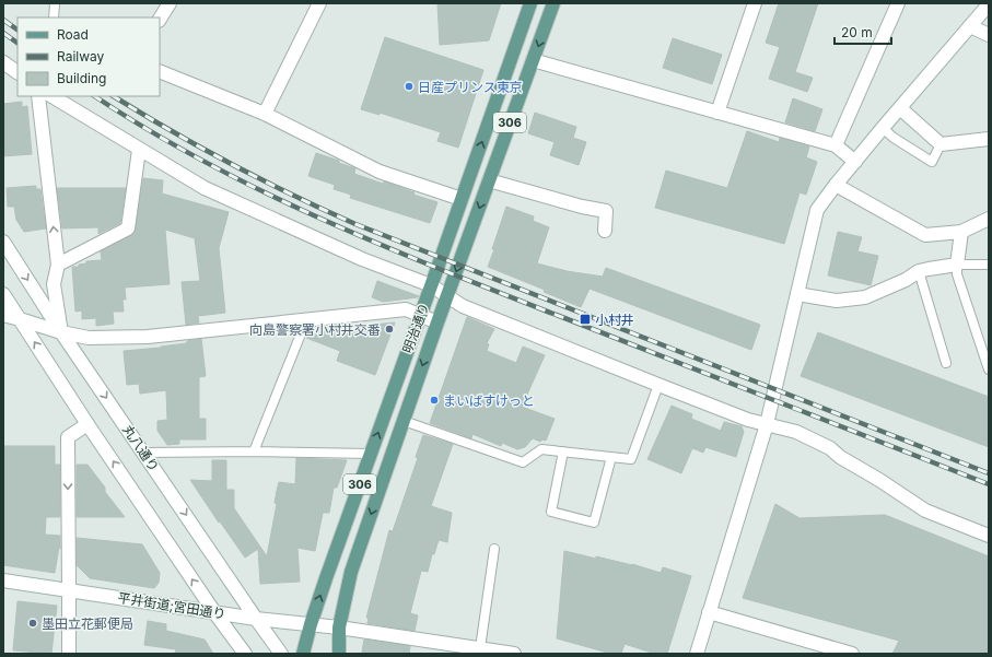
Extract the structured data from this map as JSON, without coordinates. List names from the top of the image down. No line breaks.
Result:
{"streets":{"main road":["306","明治通り"],"street":["丸八通り","平井街道;宮田通り"]},"crossings":[["明治通り","平井街道;宮田通り"],["丸八通り","平井街道;宮田通り"]],"places":{"other":["日産プリンス東京","向島警察署小村井交番","まいばすけっと","墨田立花郵便局"],"transit":["小村井"]},"legend":["Road","Railway","Building"],"scale_bar":"20 m"}
